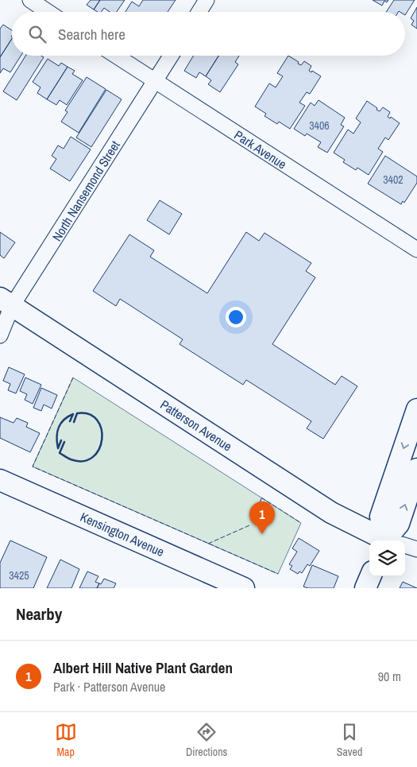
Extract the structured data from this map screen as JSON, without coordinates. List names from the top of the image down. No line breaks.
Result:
{"streets":{"street":["Park Avenue","North Nansemond Street","Patterson Avenue","Kensington Avenue"]},"crossings":[["Park Avenue","North Nansemond Street"],["North Nansemond Street","Patterson Avenue"]],"house_numbers":["3406","3402","3425"],"page":{"search":"Search here","pins":"1","heading":"Nearby","list":[{"mark":"1","name":"Albert Hill Native Plant Garden","note":"Park · Patterson Avenue","value":"90 m"}],"nav":["Map","Directions","Saved"]}}
